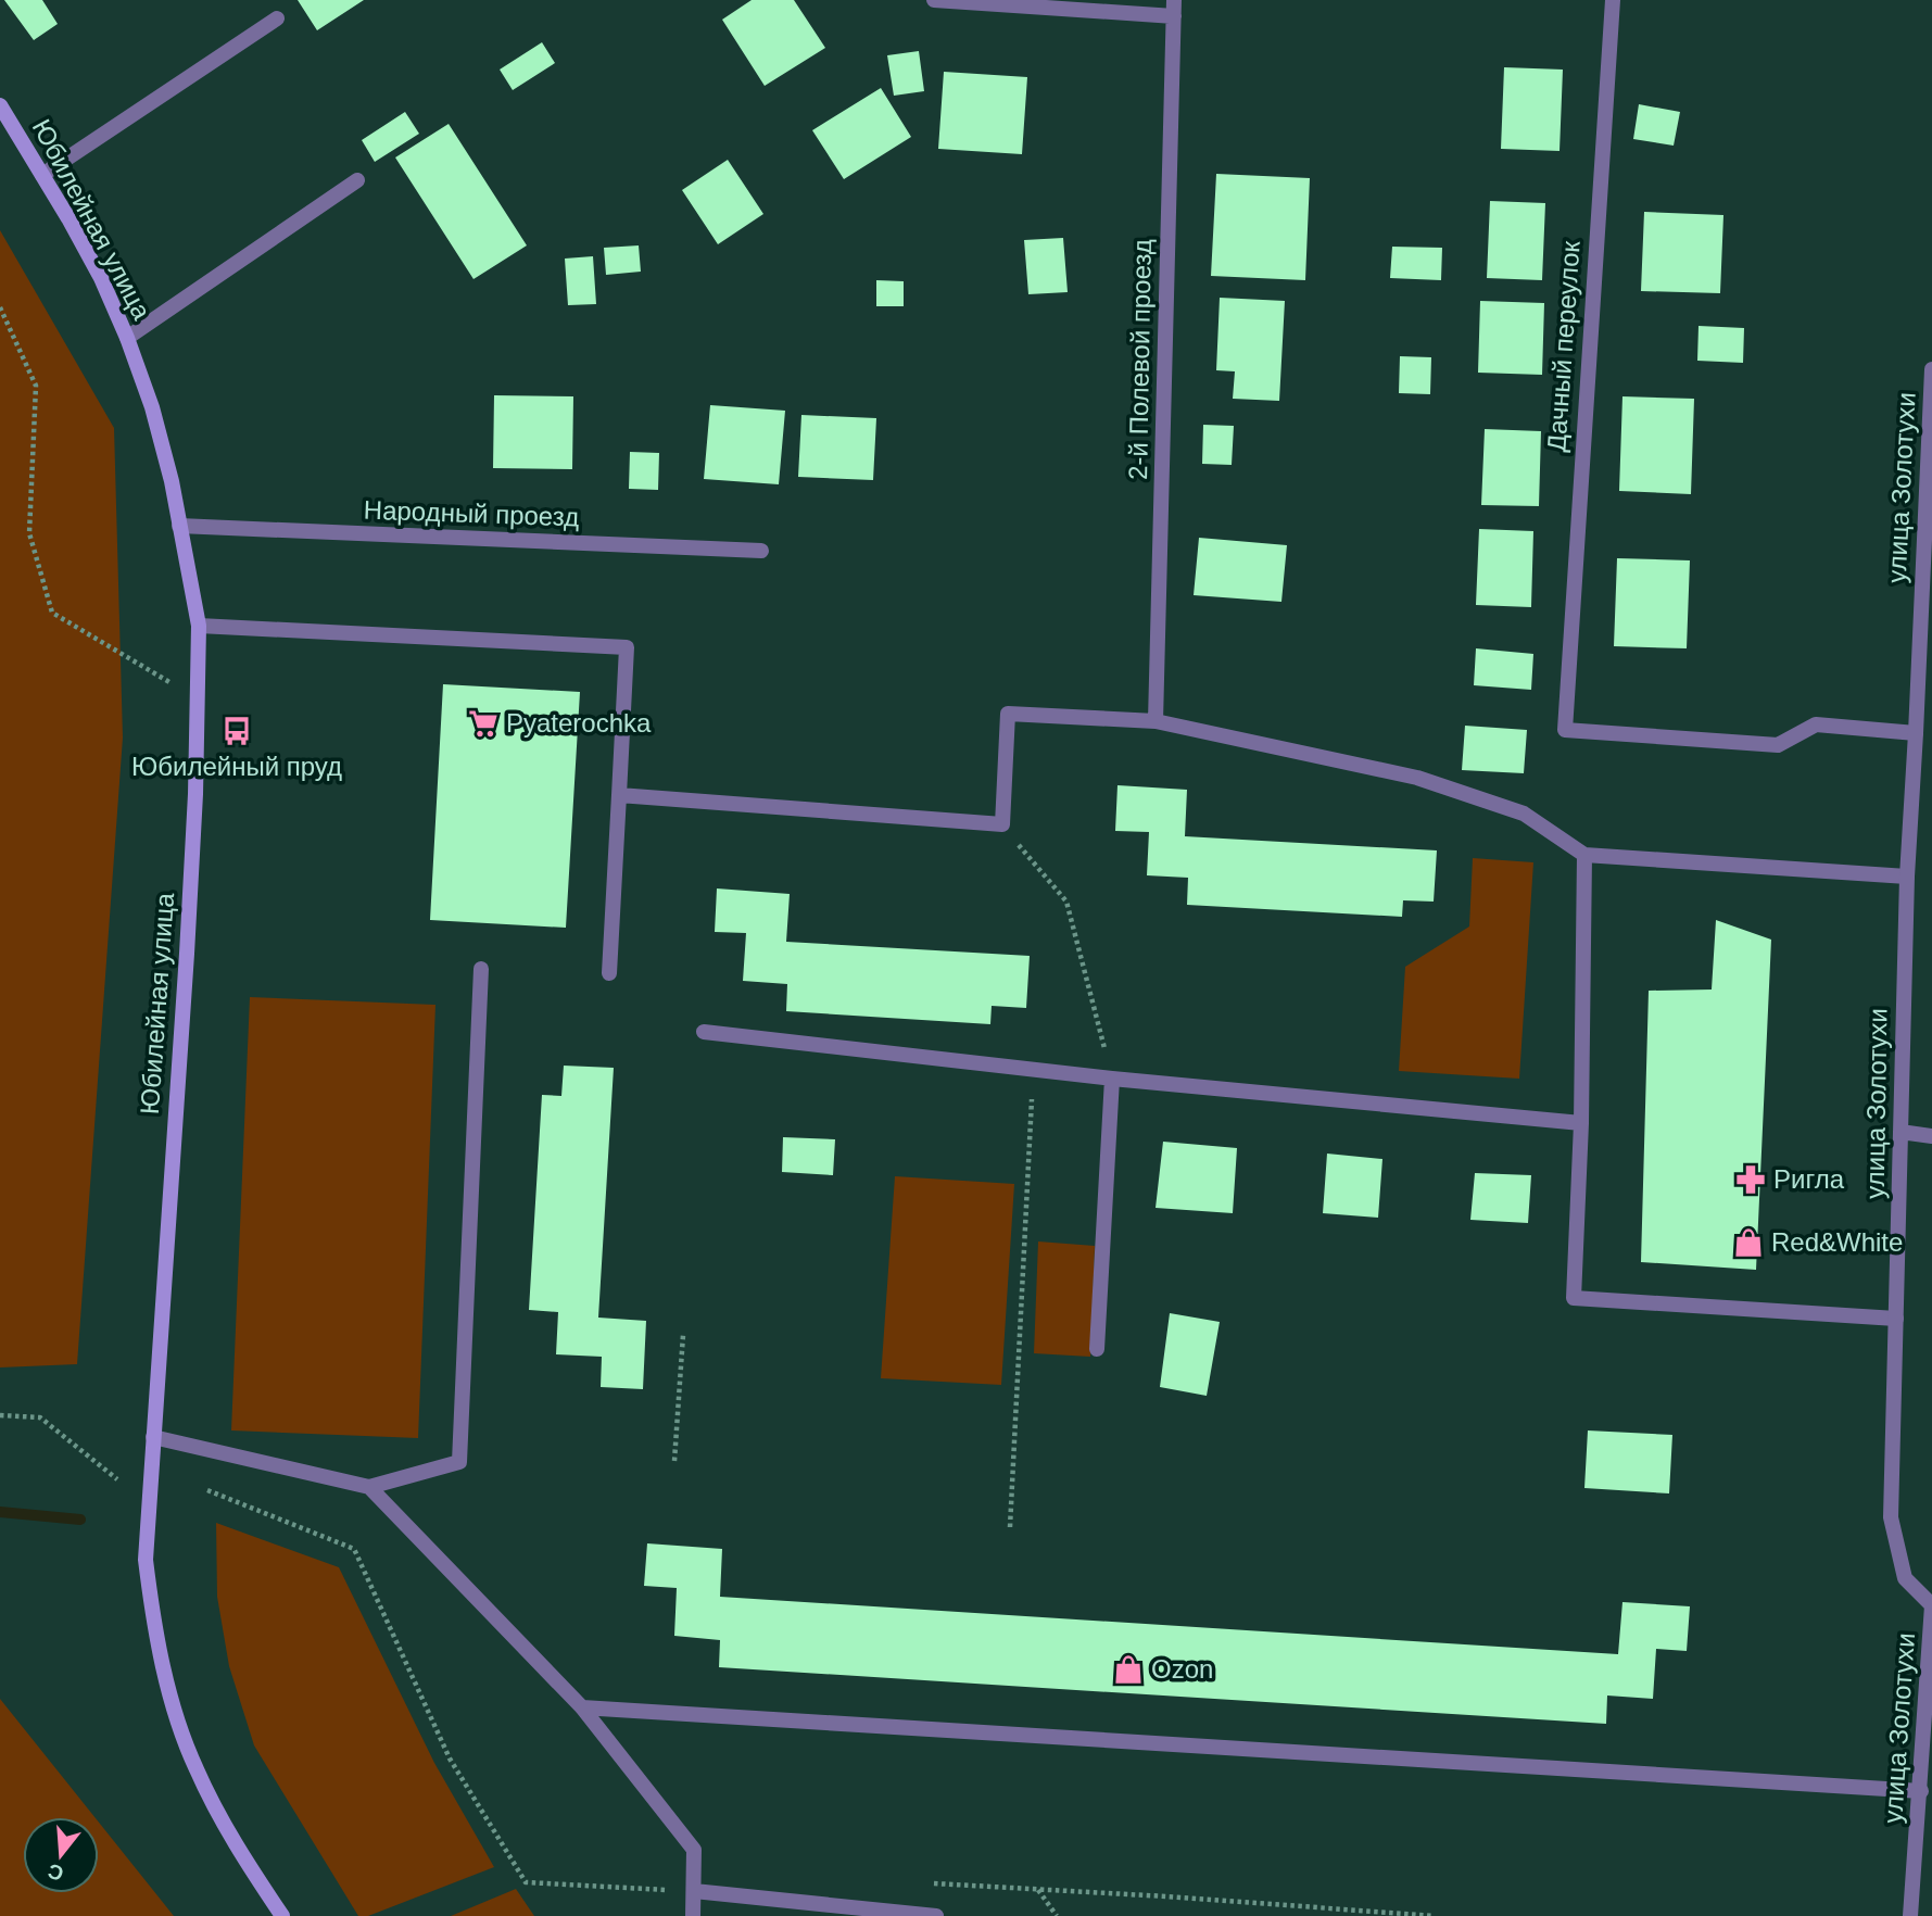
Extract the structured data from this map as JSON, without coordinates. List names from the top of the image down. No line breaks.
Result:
{"streets":{"street":["Юбилейная улица","Дачный переулок","2-й Полевой проезд","улица Золотухи","Народный проезд"]},"crossings":[["Юбилейная улица","Народный проезд"],["Дачный переулок","улица Золотухи"]],"places":{"supermarket":["Pyaterochka"],"bus stop":["Юбилейный пруд"],"pharmacy":["Ригла"],"shop":["Red&White","Ozon"]},"north":"bottom"}
